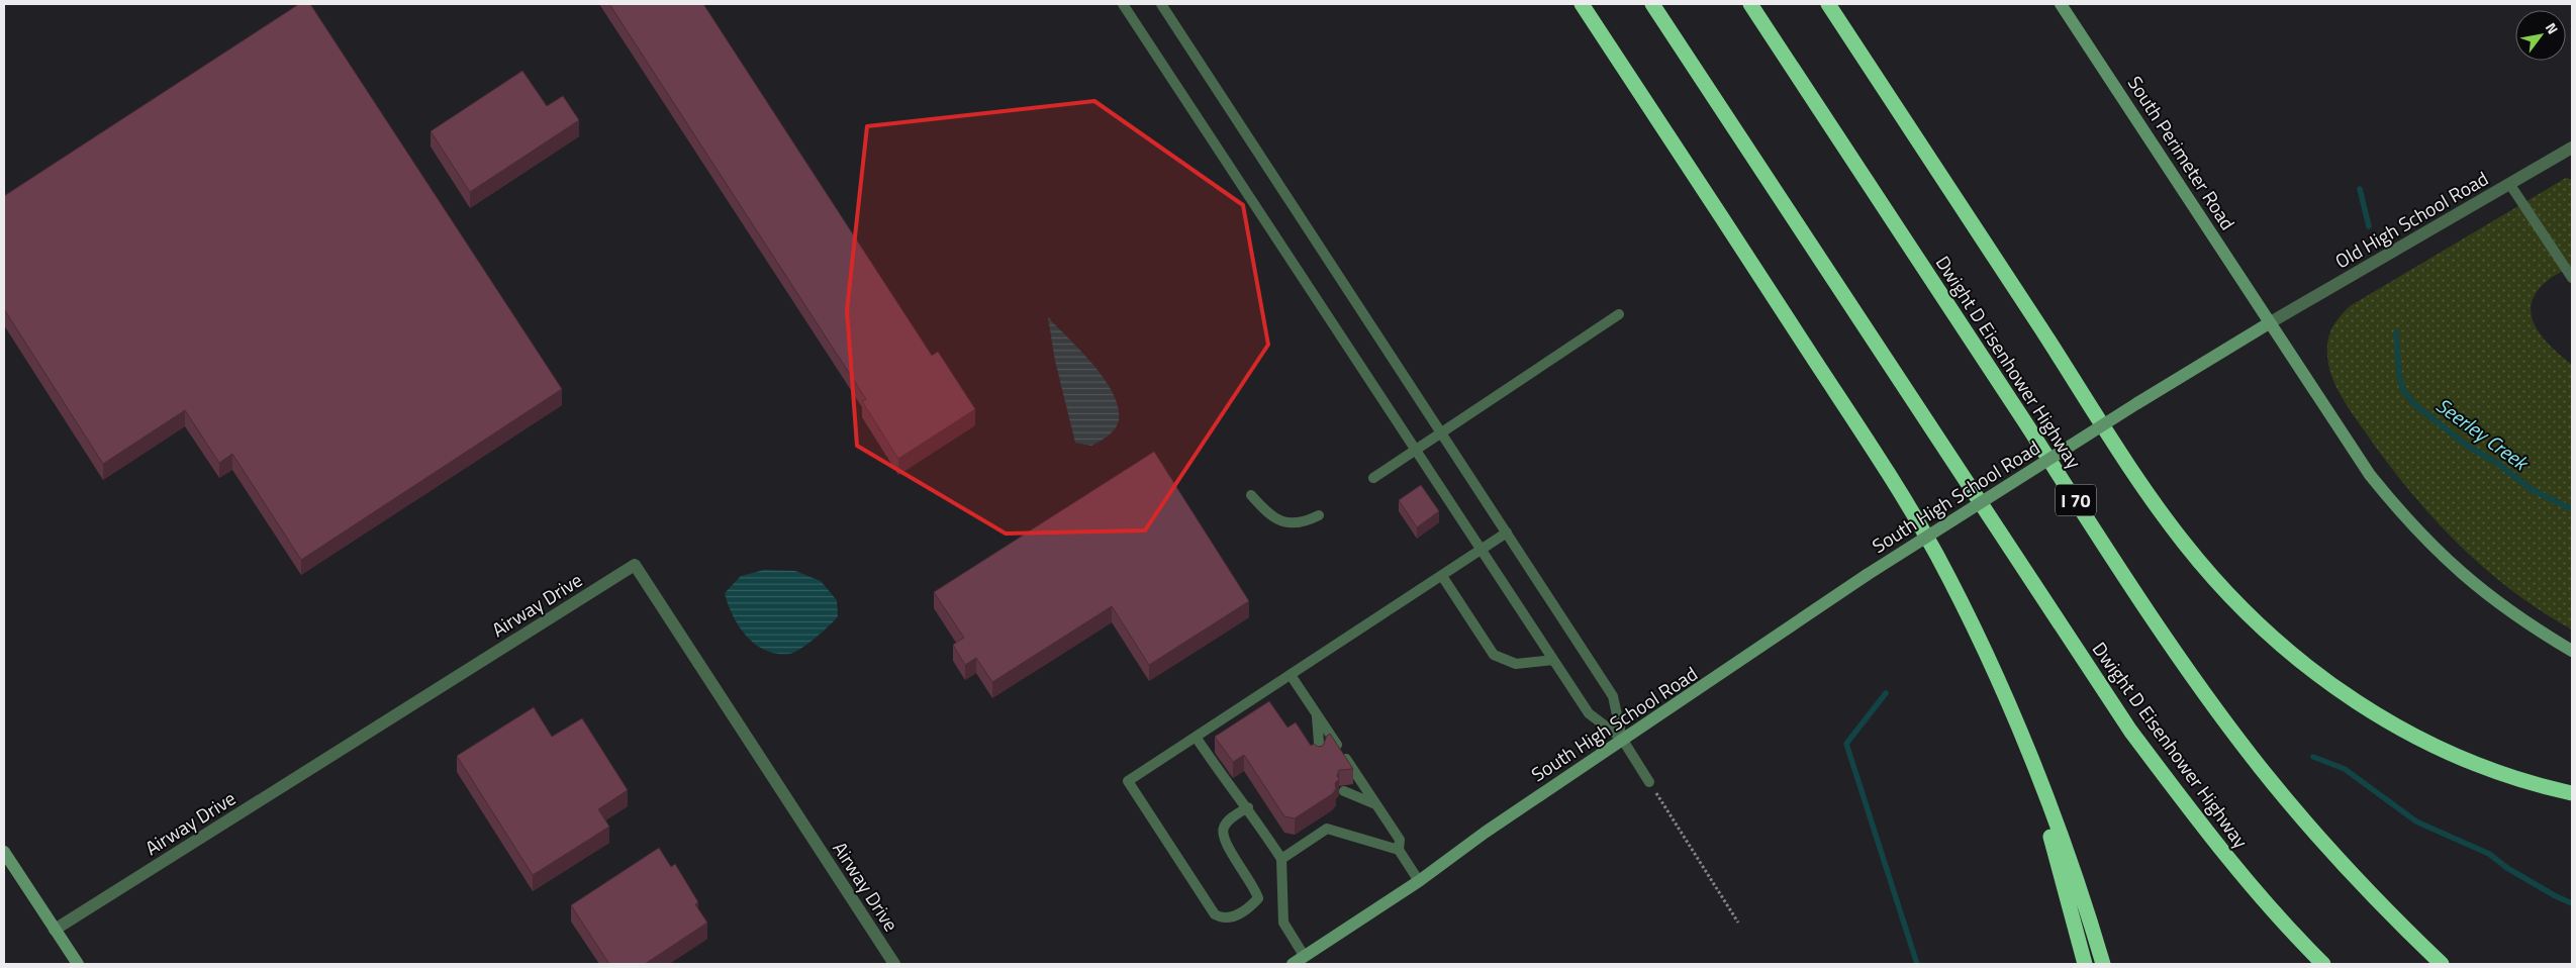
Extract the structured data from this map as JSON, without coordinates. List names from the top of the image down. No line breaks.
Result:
{"streets":{"highway":["Dwight D Eisenhower Highway","I 70"],"street":["South Perimeter Road","Old High School Road","South High School Road","Airway Drive"]},"crossings":[["South Perimeter Road","Old High School Road"],["South Perimeter Road","South High School Road"],["Old High School Road","South High School Road"]],"water":["Seerley Creek"],"north":"top right"}
